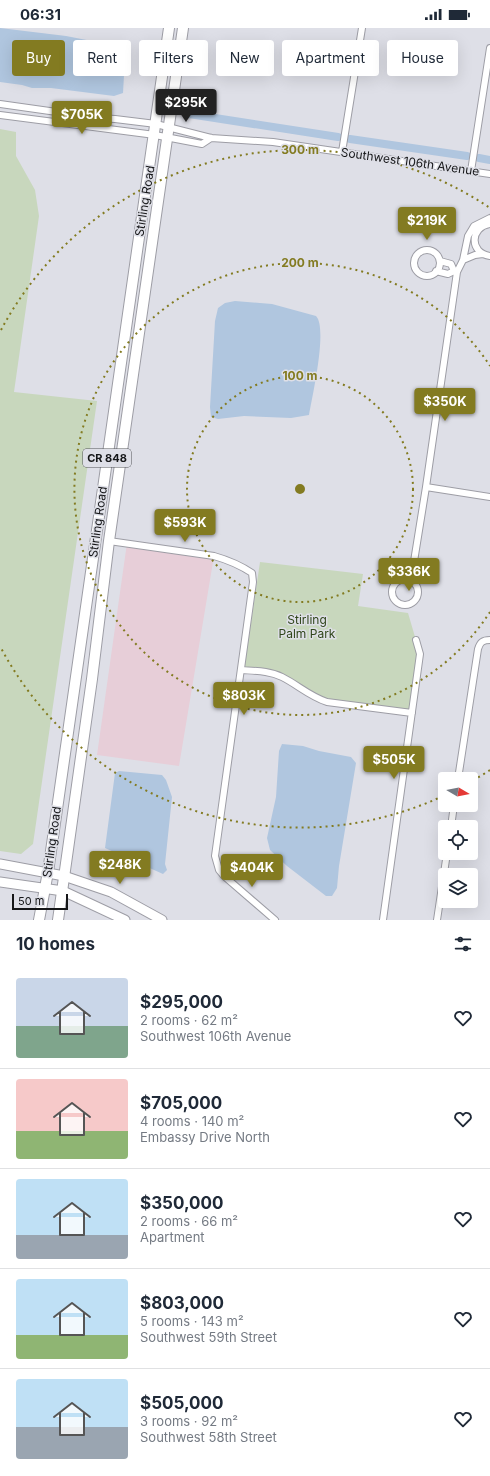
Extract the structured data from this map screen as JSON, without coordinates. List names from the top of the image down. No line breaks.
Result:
{"streets":{"main road":["Stirling Road","CR 848"],"street":["Southwest 106th Avenue"]},"crossings":[["Southwest 106th Avenue","Stirling Road"]],"parks":["Stirling Palm Park"],"scale_bar":"50 m","north":"right","page":{"status":"06:31","chip":["Buy","Rent","Filters","New","Apartment","House"],"price":["$295K","$705K","$219K","$350K","$593K","$336K","$803K","$505K","$248K","$404K"],"scale":"50 m","heading":"10 homes","list":[{"name":"$295,000","note":"2 rooms · 62 m² · Southwest 106th Avenue"},{"name":"$705,000","note":"4 rooms · 140 m² · Embassy Drive North"},{"name":"$350,000","note":"2 rooms · 66 m² · Apartment"},{"name":"$803,000","note":"5 rooms · 143 m² · Southwest 59th Street"},{"name":"$505,000","note":"3 rooms · 92 m² · Southwest 58th Street"}]},"rings":["300 m","200 m","100 m"]}
